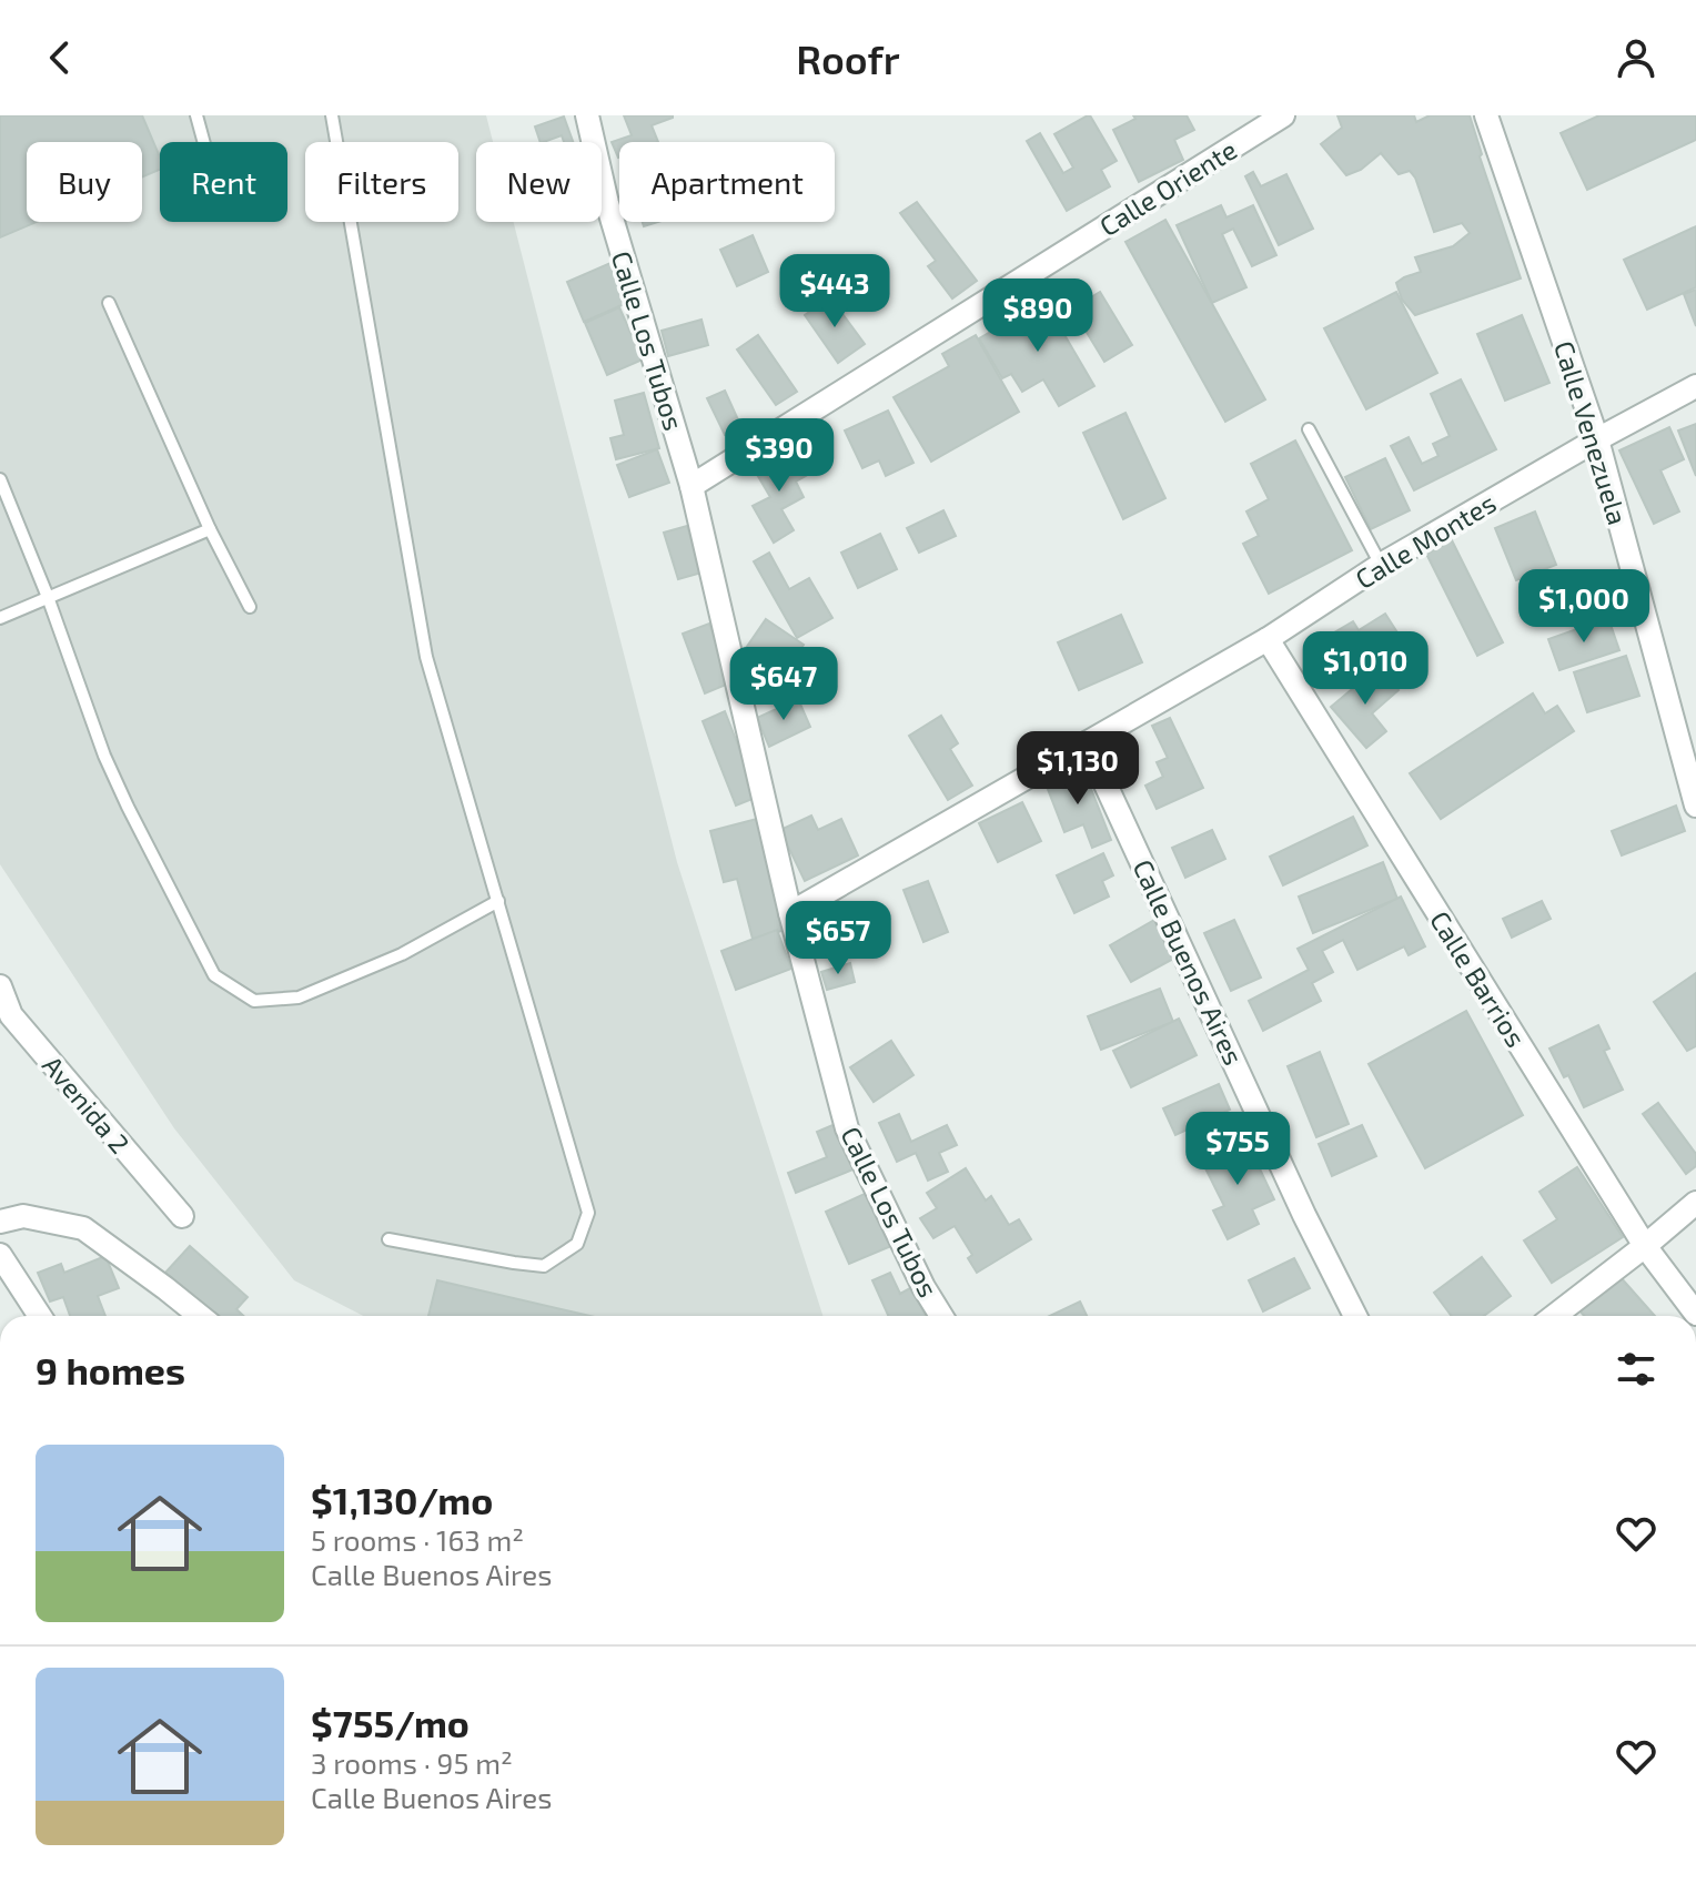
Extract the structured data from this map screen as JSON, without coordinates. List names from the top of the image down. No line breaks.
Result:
{"streets":{"street":["Calle Oriente","Calle Los Tubos","Calle Venezuela","Calle Montes","Calle Buenos Aires","Calle Barrios","Avenida 2"]},"crossings":[["Calle Oriente","Calle Los Tubos"],["Calle Los Tubos","Calle Montes"],["Calle Venezuela","Calle Montes"],["Calle Montes","Calle Buenos Aires"],["Calle Montes","Calle Barrios"]],"page":{"header":"Roofr","chip":["Buy","Rent","Filters","New","Apartment"],"price":["$443","$890","$390","$1,000","$1,010","$647","$1,130","$657","$755"],"heading":"9 homes","list":[{"name":"$1,130/mo","note":"5 rooms · 163 m² · Calle Buenos Aires"},{"name":"$755/mo","note":"3 rooms · 95 m² · Calle Buenos Aires"}]}}
